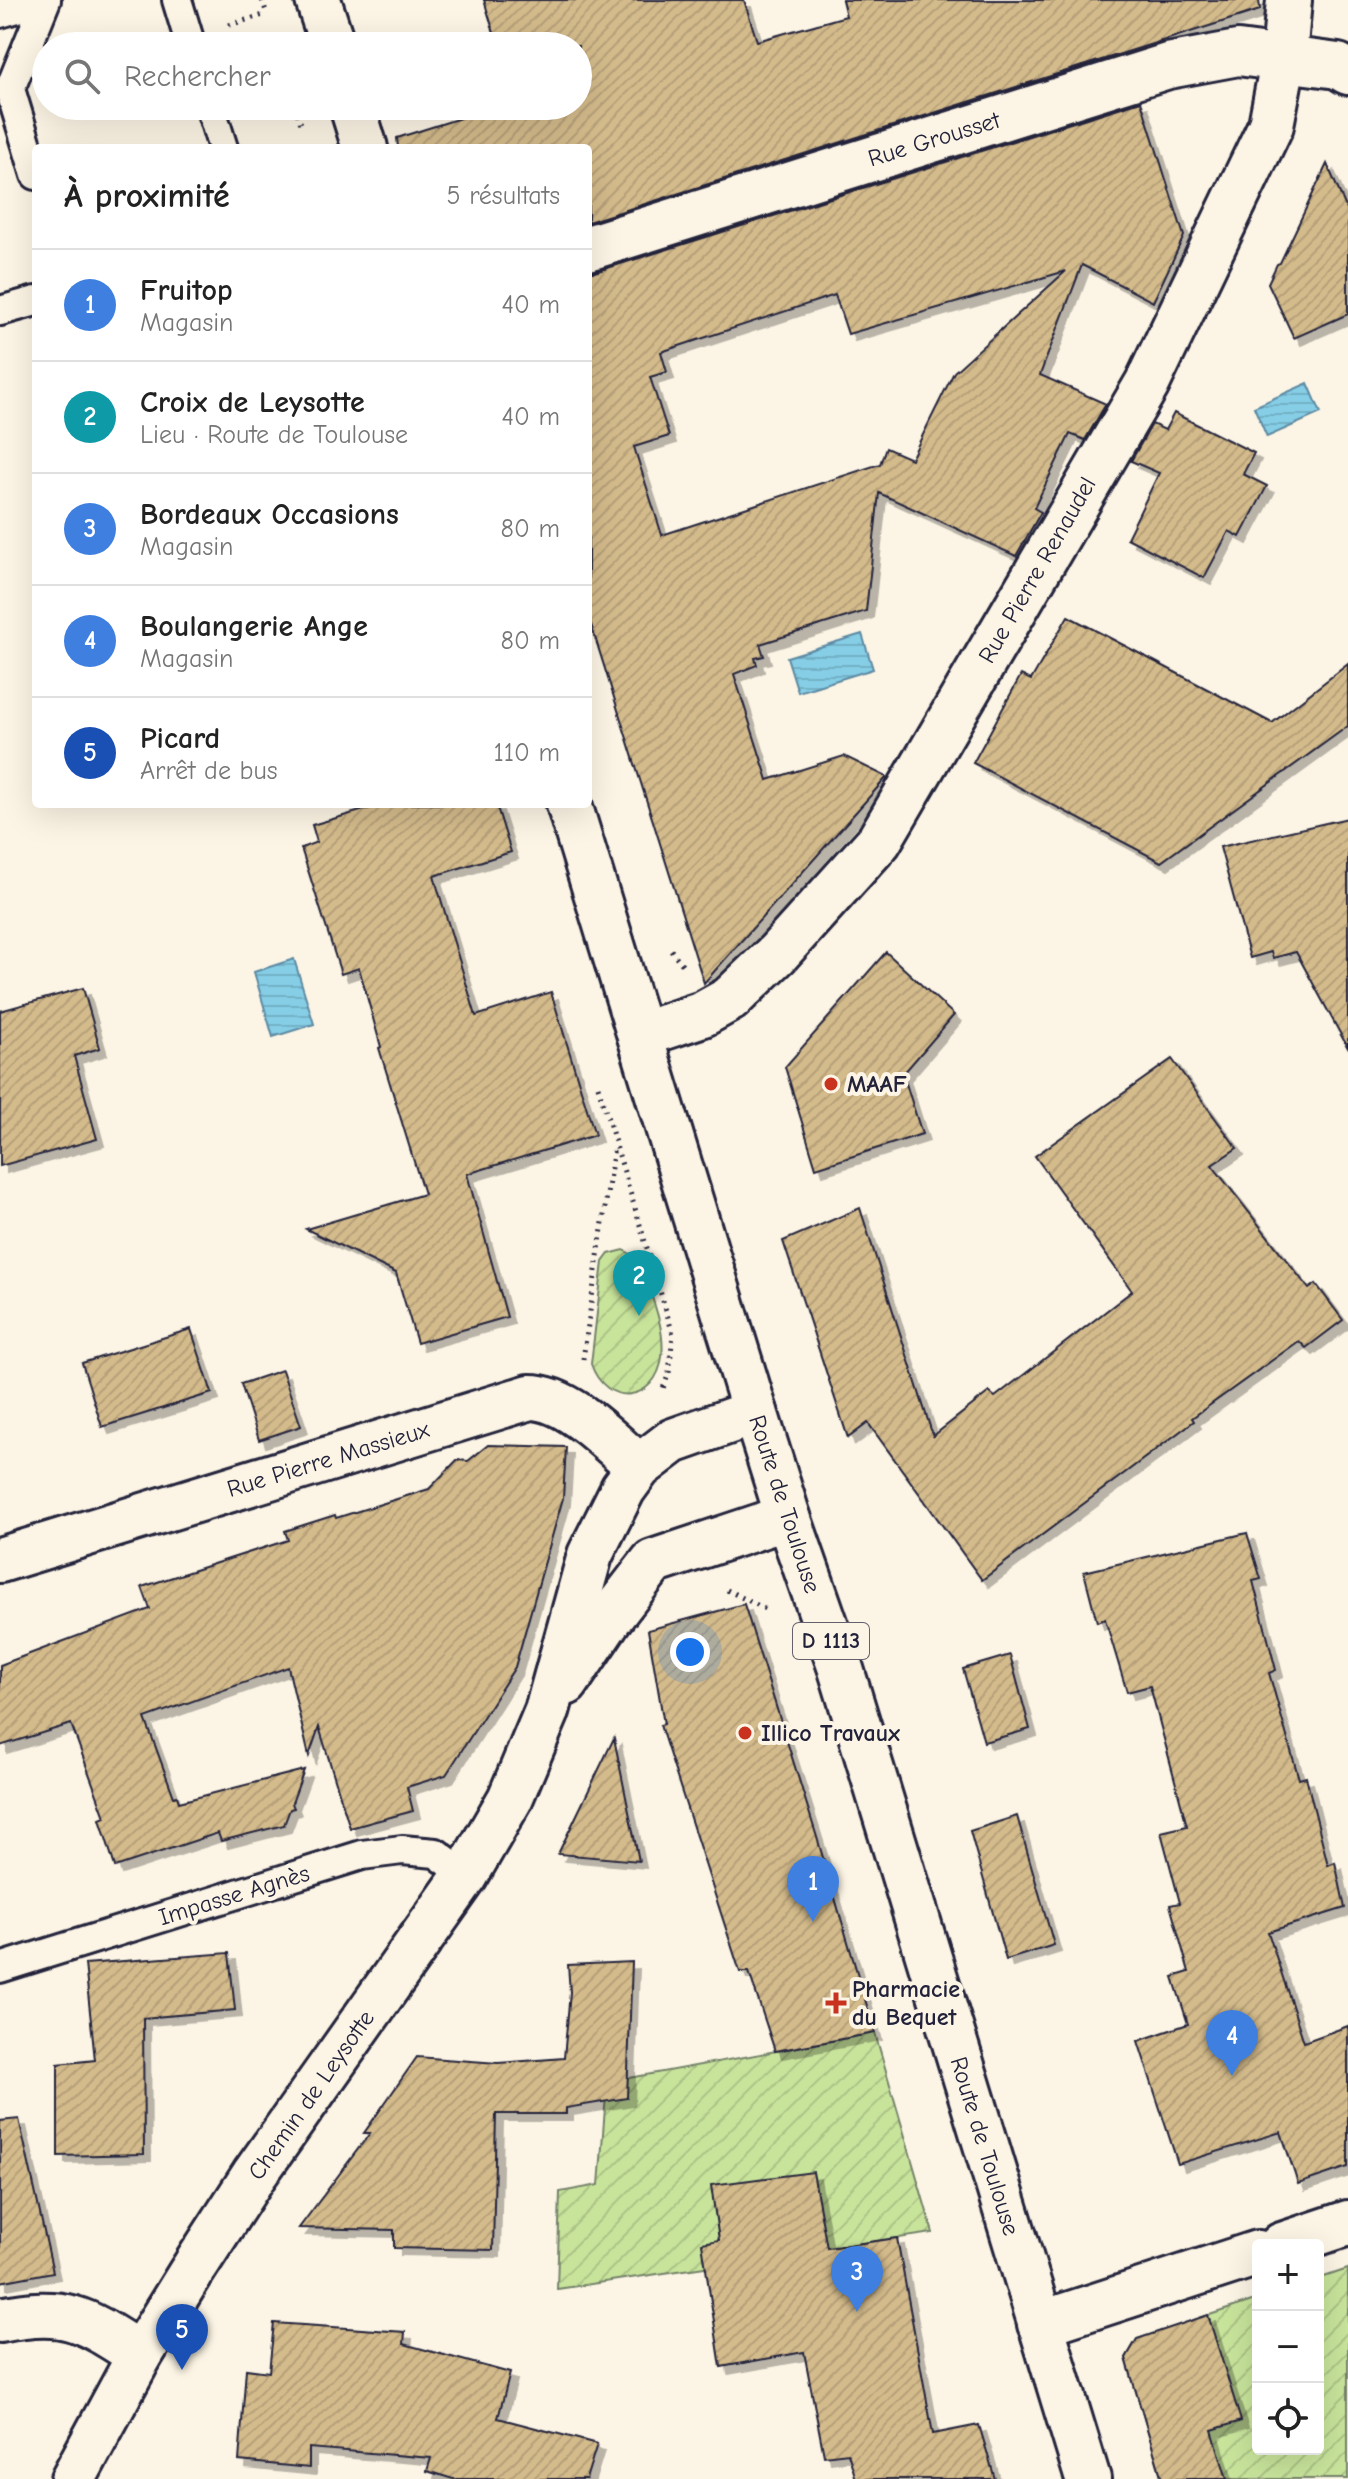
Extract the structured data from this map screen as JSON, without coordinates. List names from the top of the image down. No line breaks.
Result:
{"streets":{"street":["Rue Grousset","Rue Pierre Renaudel","Rue Pierre Massieux","Route de Toulouse","D 1113","Chemin de Leysotte"],"lane":["Impasse Agnès"]},"crossings":[["Rue Grousset","Rue Pierre Renaudel"],["Rue Pierre Renaudel","Route de Toulouse"],["Rue Pierre Massieux","Chemin de Leysotte"],["Route de Toulouse","Chemin de Leysotte"],["Impasse Agnès","Chemin de Leysotte"]],"places":{"other":["MAAF","Illico Travaux"],"health":["Pharmacie du Bequet"]},"page":{"search":"Rechercher","heading":["À proximité","5 résultats"],"list":[{"mark":"1","name":"Fruitop","note":"Magasin","value":"40 m"},{"mark":"2","name":"Croix de Leysotte","note":"Lieu · Route de Toulouse","value":"40 m"},{"mark":"3","name":"Bordeaux Occasions","note":"Magasin","value":"80 m"},{"mark":"4","name":"Boulangerie Ange","note":"Magasin","value":"80 m"},{"mark":"5","name":"Picard","note":"Arrêt de bus","value":"110 m"}],"pins":["2","1","4","3","5"],"map_buttons":["+","−"]}}
